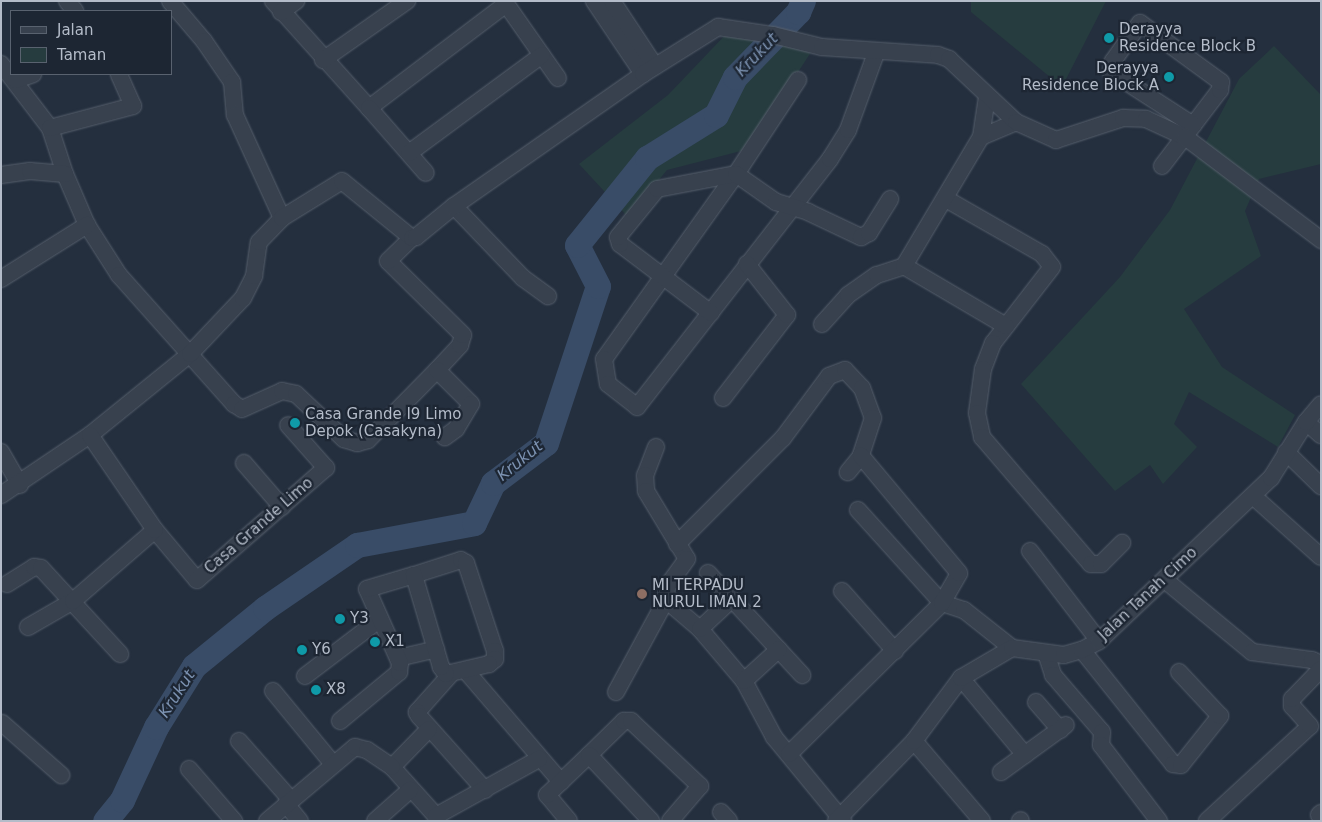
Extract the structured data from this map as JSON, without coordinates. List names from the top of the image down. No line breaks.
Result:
{"streets":{"street":["Casa Grande Limo","Jalan Tanah Cimo"]},"water":["Krukut"],"places":["Derayya Residence Block B","Derayya Residence Block A","Casa Grande I9 Limo Depok (Casakyna)","MI TERPADU NURUL IMAN 2","Y3","X1","Y6","X8"],"legend":["Jalan","Taman"]}
